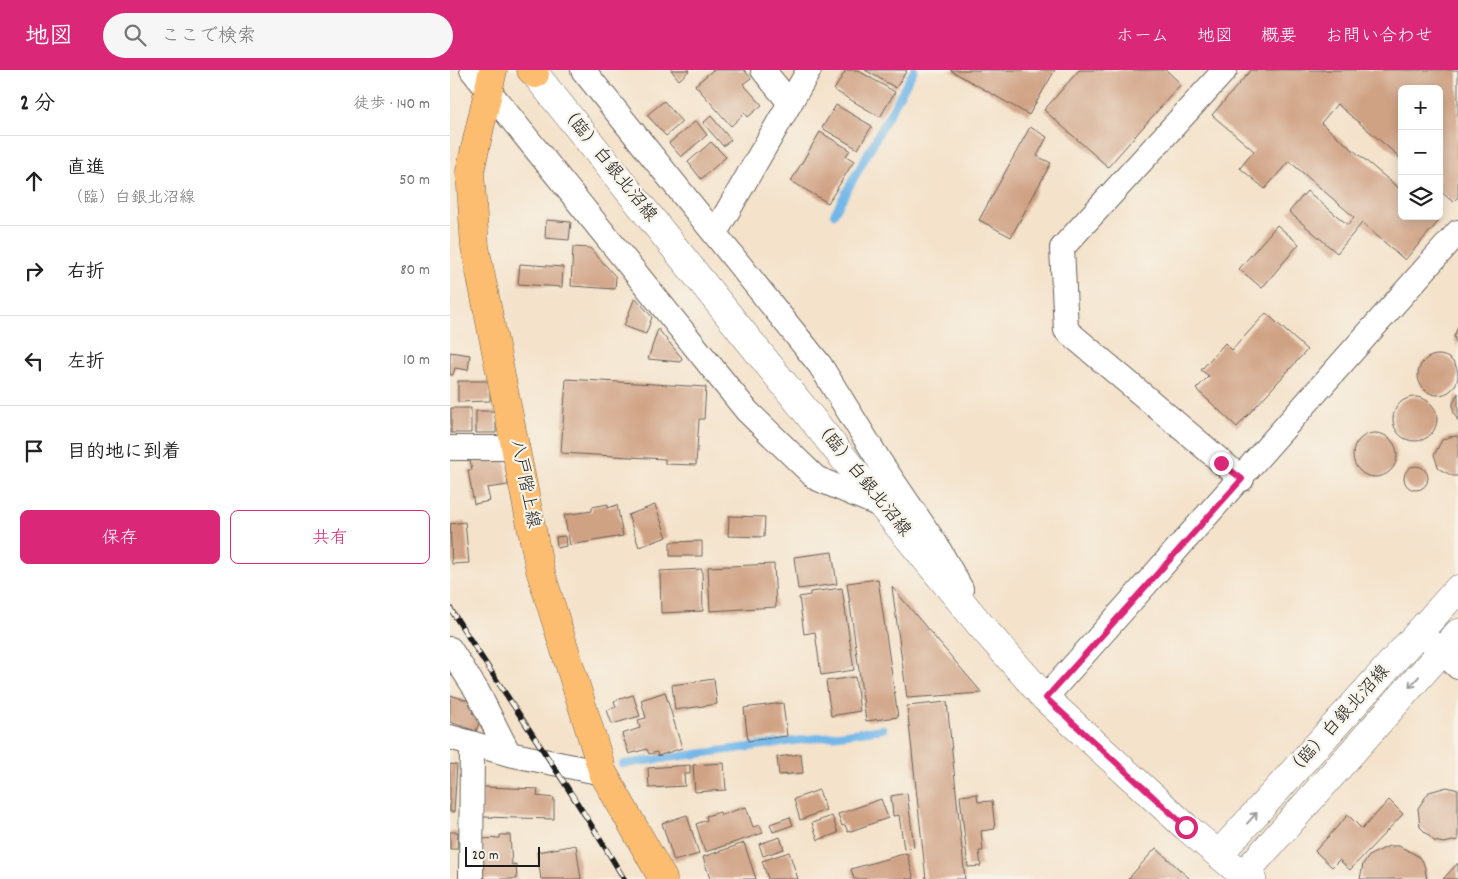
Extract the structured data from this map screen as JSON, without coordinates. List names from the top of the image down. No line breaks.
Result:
{"streets":{"main road":["八戸階上線"],"street":["（臨）白銀北沼線"]},"scale_bar":"20 m","page":{"header":"地図","search":"ここで検索","nav":["ホーム","地図","概要","お問い合わせ"],"heading":["2 分","徒歩 · 140 m"],"map_buttons":["+","−"],"list":[["直進","（臨）白銀北沼線","50 m"],["右折","80 m"],["左折","10 m"],"目的地に到着"],"buttons":["保存","共有"],"scale":"20 m"}}
